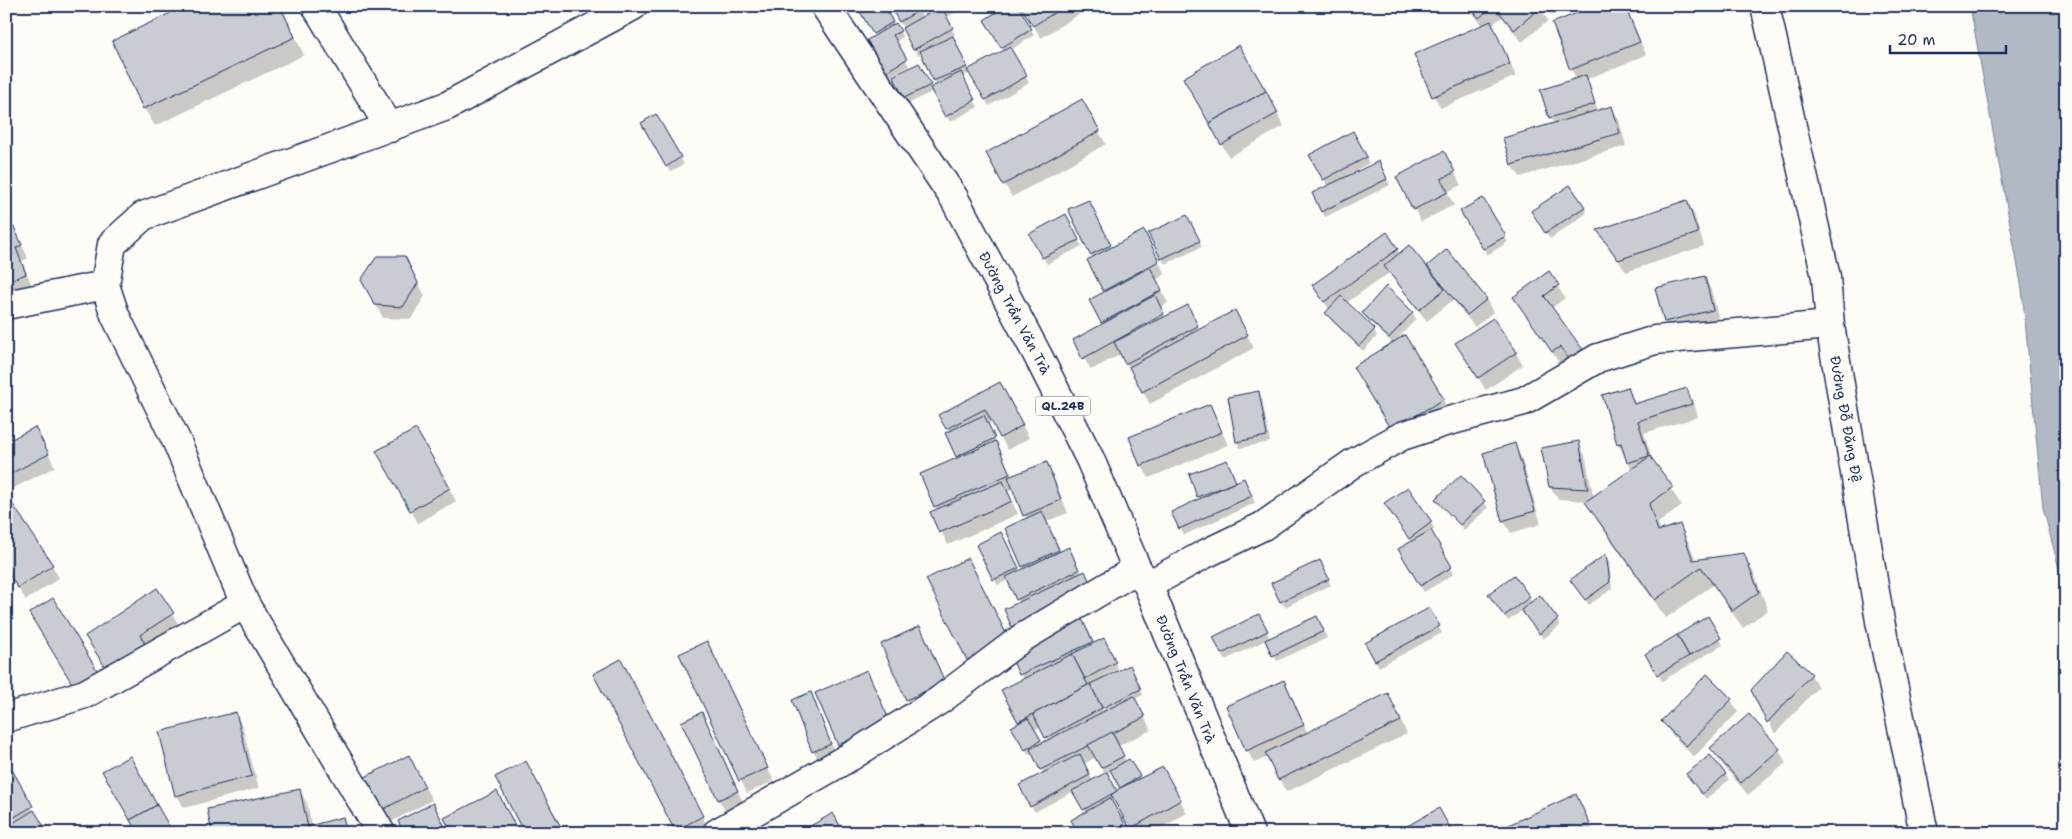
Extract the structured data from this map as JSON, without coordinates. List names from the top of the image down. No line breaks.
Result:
{"streets":{"street":["Đường Trần Văn Trà","QL.24B","Đường Đỗ Đăng Đệ"]},"scale_bar":"20 m"}
